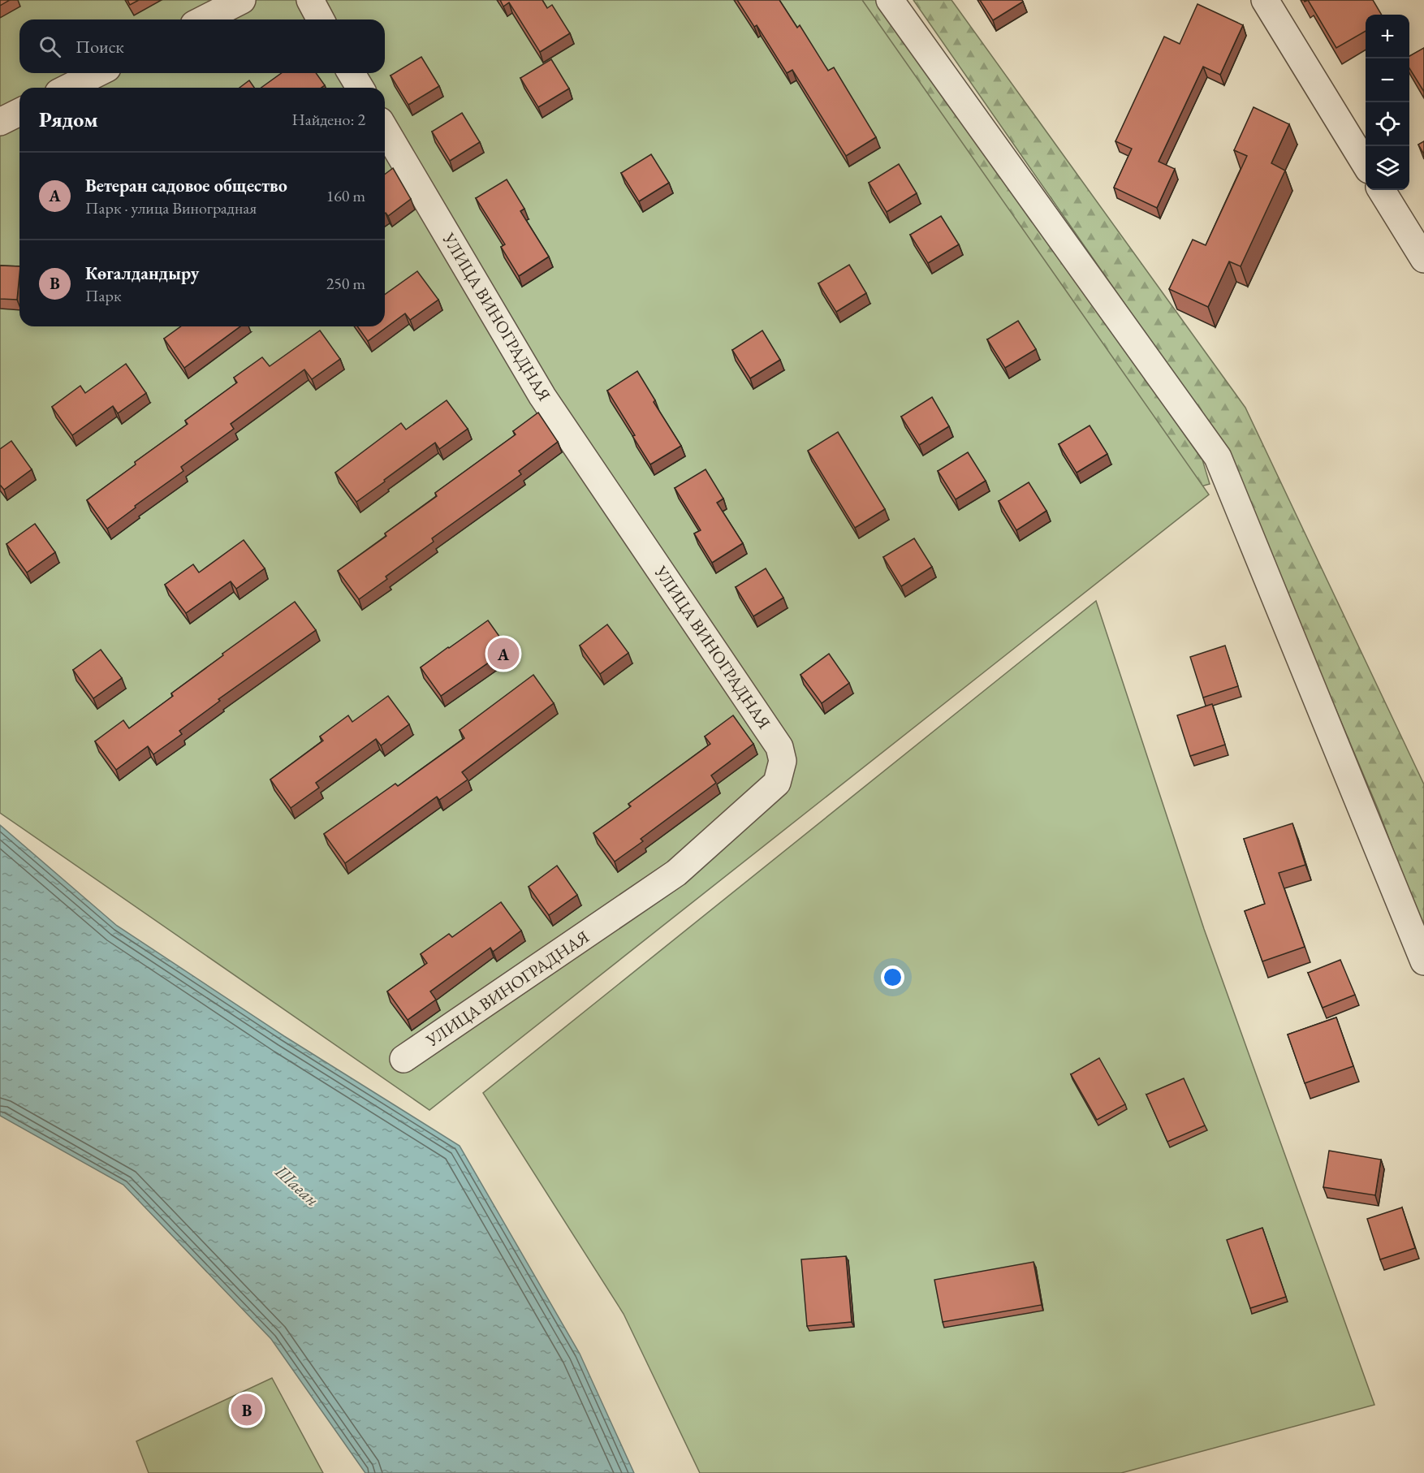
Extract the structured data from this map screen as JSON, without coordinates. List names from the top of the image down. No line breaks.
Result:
{"streets":{"street":["УЛИЦА ВИНОГРАДНАЯ"]},"water":["Шаған"],"page":{"map_buttons":["+","−"],"search":"Поиск","heading":["Рядом","Найдено: 2"],"list":[{"mark":"A","name":"Ветеран садовое общество","note":"Парк · улица Виноградная","value":"160 m"},{"mark":"B","name":"Көгалдандыру","note":"Парк","value":"250 m"}],"pins":["A","B"]}}
